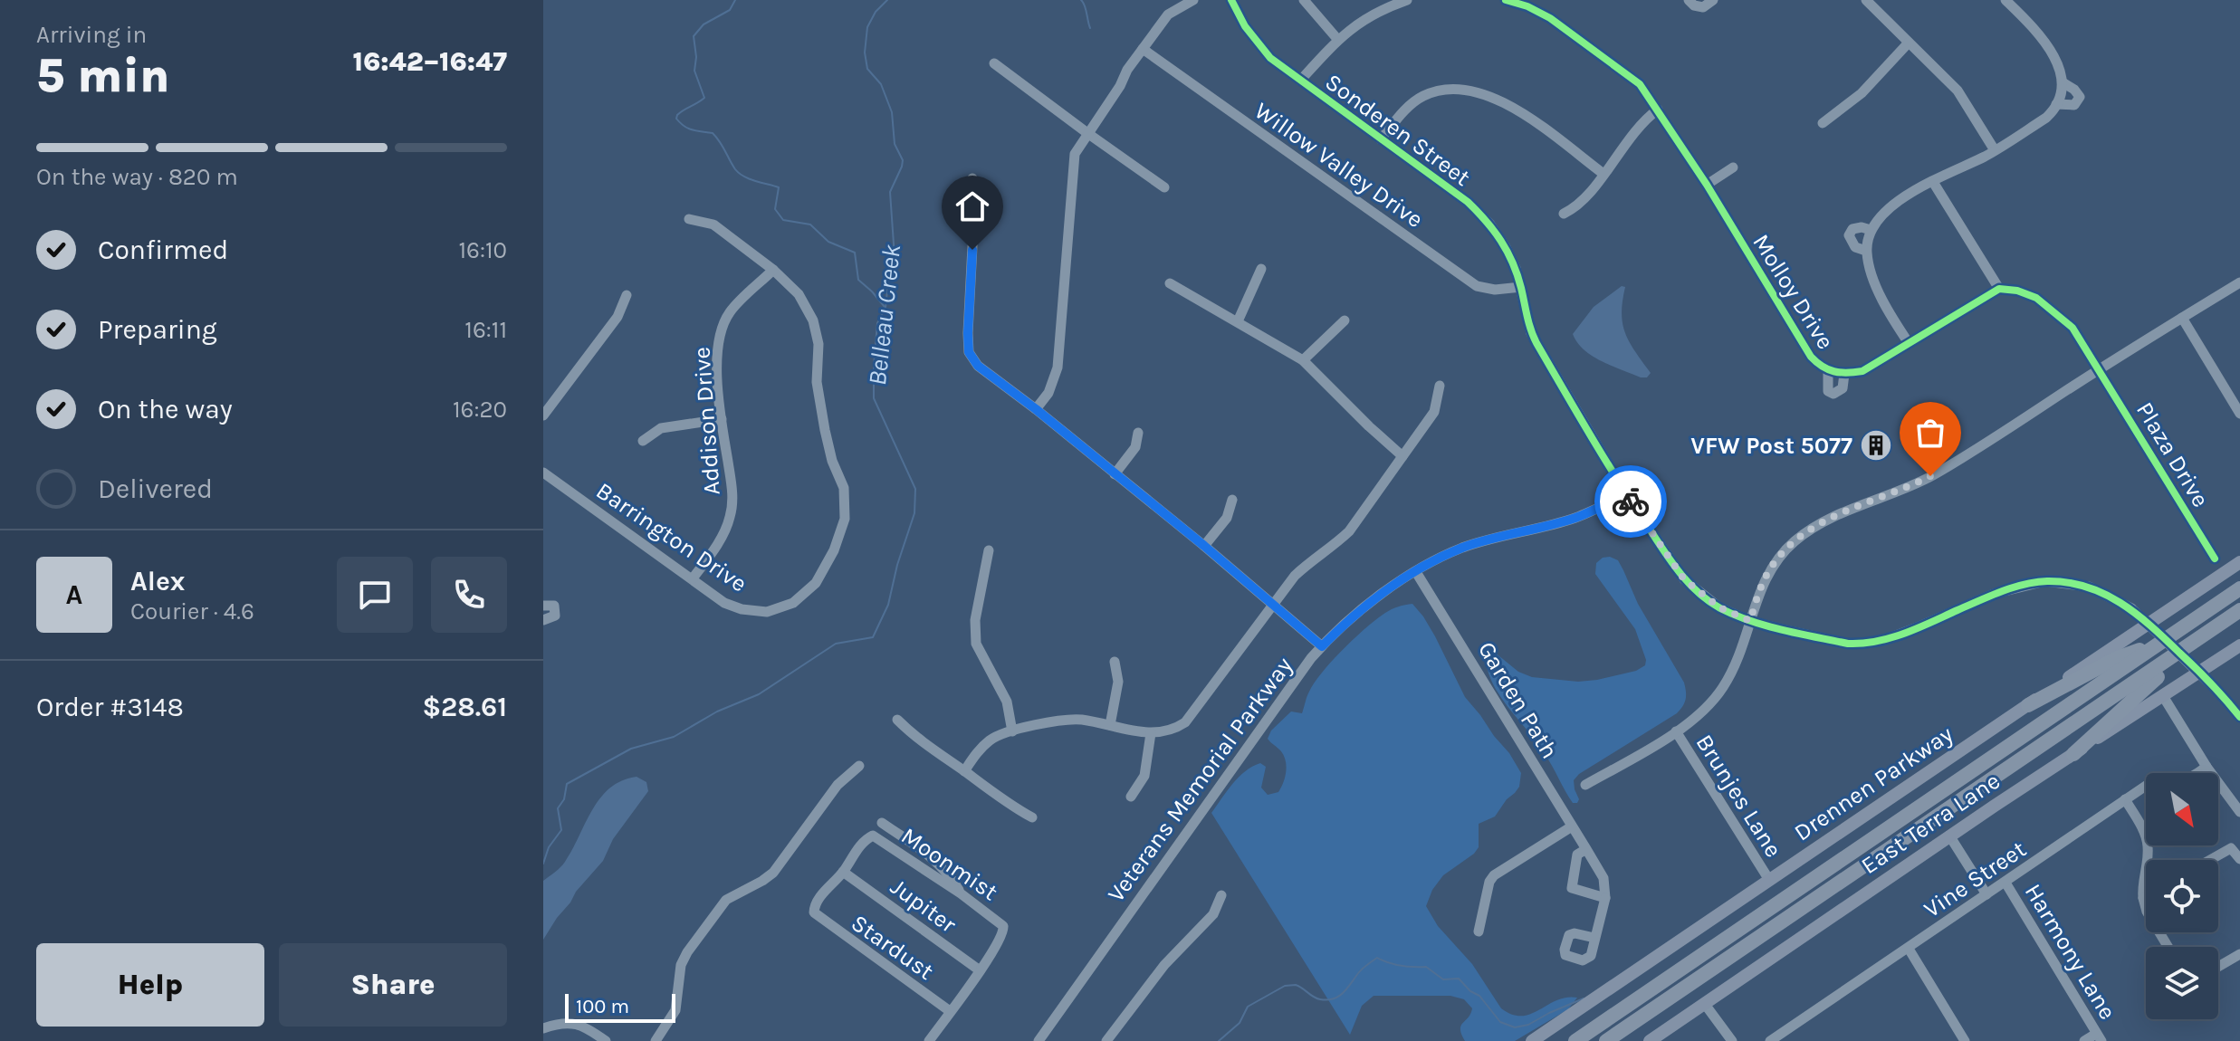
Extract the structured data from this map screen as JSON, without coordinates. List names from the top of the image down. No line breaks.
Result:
{"streets":{"main road":["Drennen Parkway","East Terra Lane"],"street":["Sonderen Street","Willow Valley Drive","Molloy Drive","Addison Drive","Plaza Drive","Barrington Drive","Garden Path","Veterans Memorial Parkway","Brunjes Lane","Moonmist","Vine Street","Jupiter","Stardust","Harmony Lane"]},"crossings":[["Sonderen Street","Willow Valley Drive"],["Sonderen Street","Veterans Memorial Parkway"],["Addison Drive","Barrington Drive"],["Garden Path","Veterans Memorial Parkway"],["Drennen Parkway","Brunjes Lane"],["East Terra Lane","Harmony Lane"],["Moonmist","Jupiter"],["Moonmist","Stardust"],["Vine Street","Harmony Lane"],["Jupiter","Stardust"]],"water":["Belleau Creek"],"places":{"building":["VFW Post 5077"]},"scale_bar":"100 m","north":"bottom right","page":{"heading":["5 min","Arriving in","16:42–16:47"],"panel":["Alex","Courier · 4.6","Order #3148","$28.61"],"bar":"On the way · 820 m","list":[["Confirmed","16:10"],["Preparing","16:11"],["On the way","16:20"],"Delivered"],"round":"A","buttons":["Help","Share"],"scale":"100 m"}}
